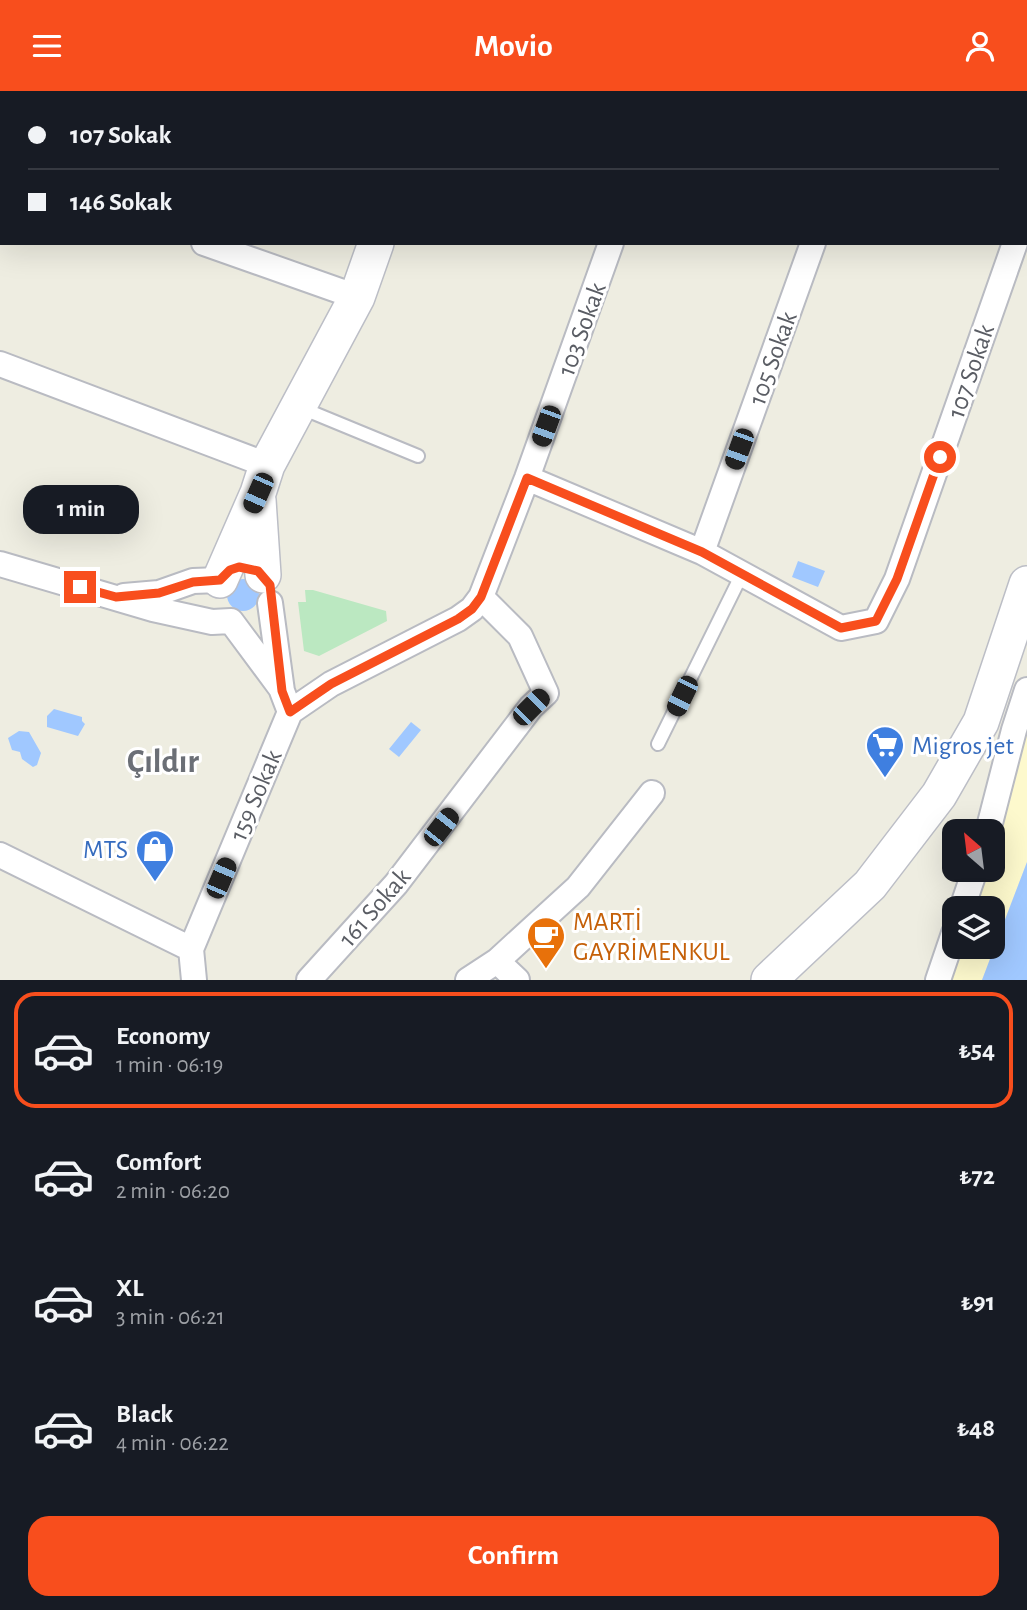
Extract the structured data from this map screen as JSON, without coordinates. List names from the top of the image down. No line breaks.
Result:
{"streets":{"street":["103 Sokak","105 Sokak","107 Sokak","159 Sokak","161 Sokak"]},"crossings":[["103 Sokak","159 Sokak"],["103 Sokak","161 Sokak"]],"districts":["Çıldır"],"places":{"supermarket":["Migros jet"],"shop":["MTS"],"cafe":["MARTİ GAYRİMENKUL"]},"north":"top left","page":{"header":"Movio","banner":["107 Sokak","146 Sokak"],"bubble":"1 min","list":[{"name":"Economy","note":"1 min · 06:19","value":"₺54"},{"name":"Comfort","note":"2 min · 06:20","value":"₺72"},{"name":"XL","note":"3 min · 06:21","value":"₺91"},{"name":"Black","note":"4 min · 06:22","value":"₺48"}],"buttons":"Confirm"}}
